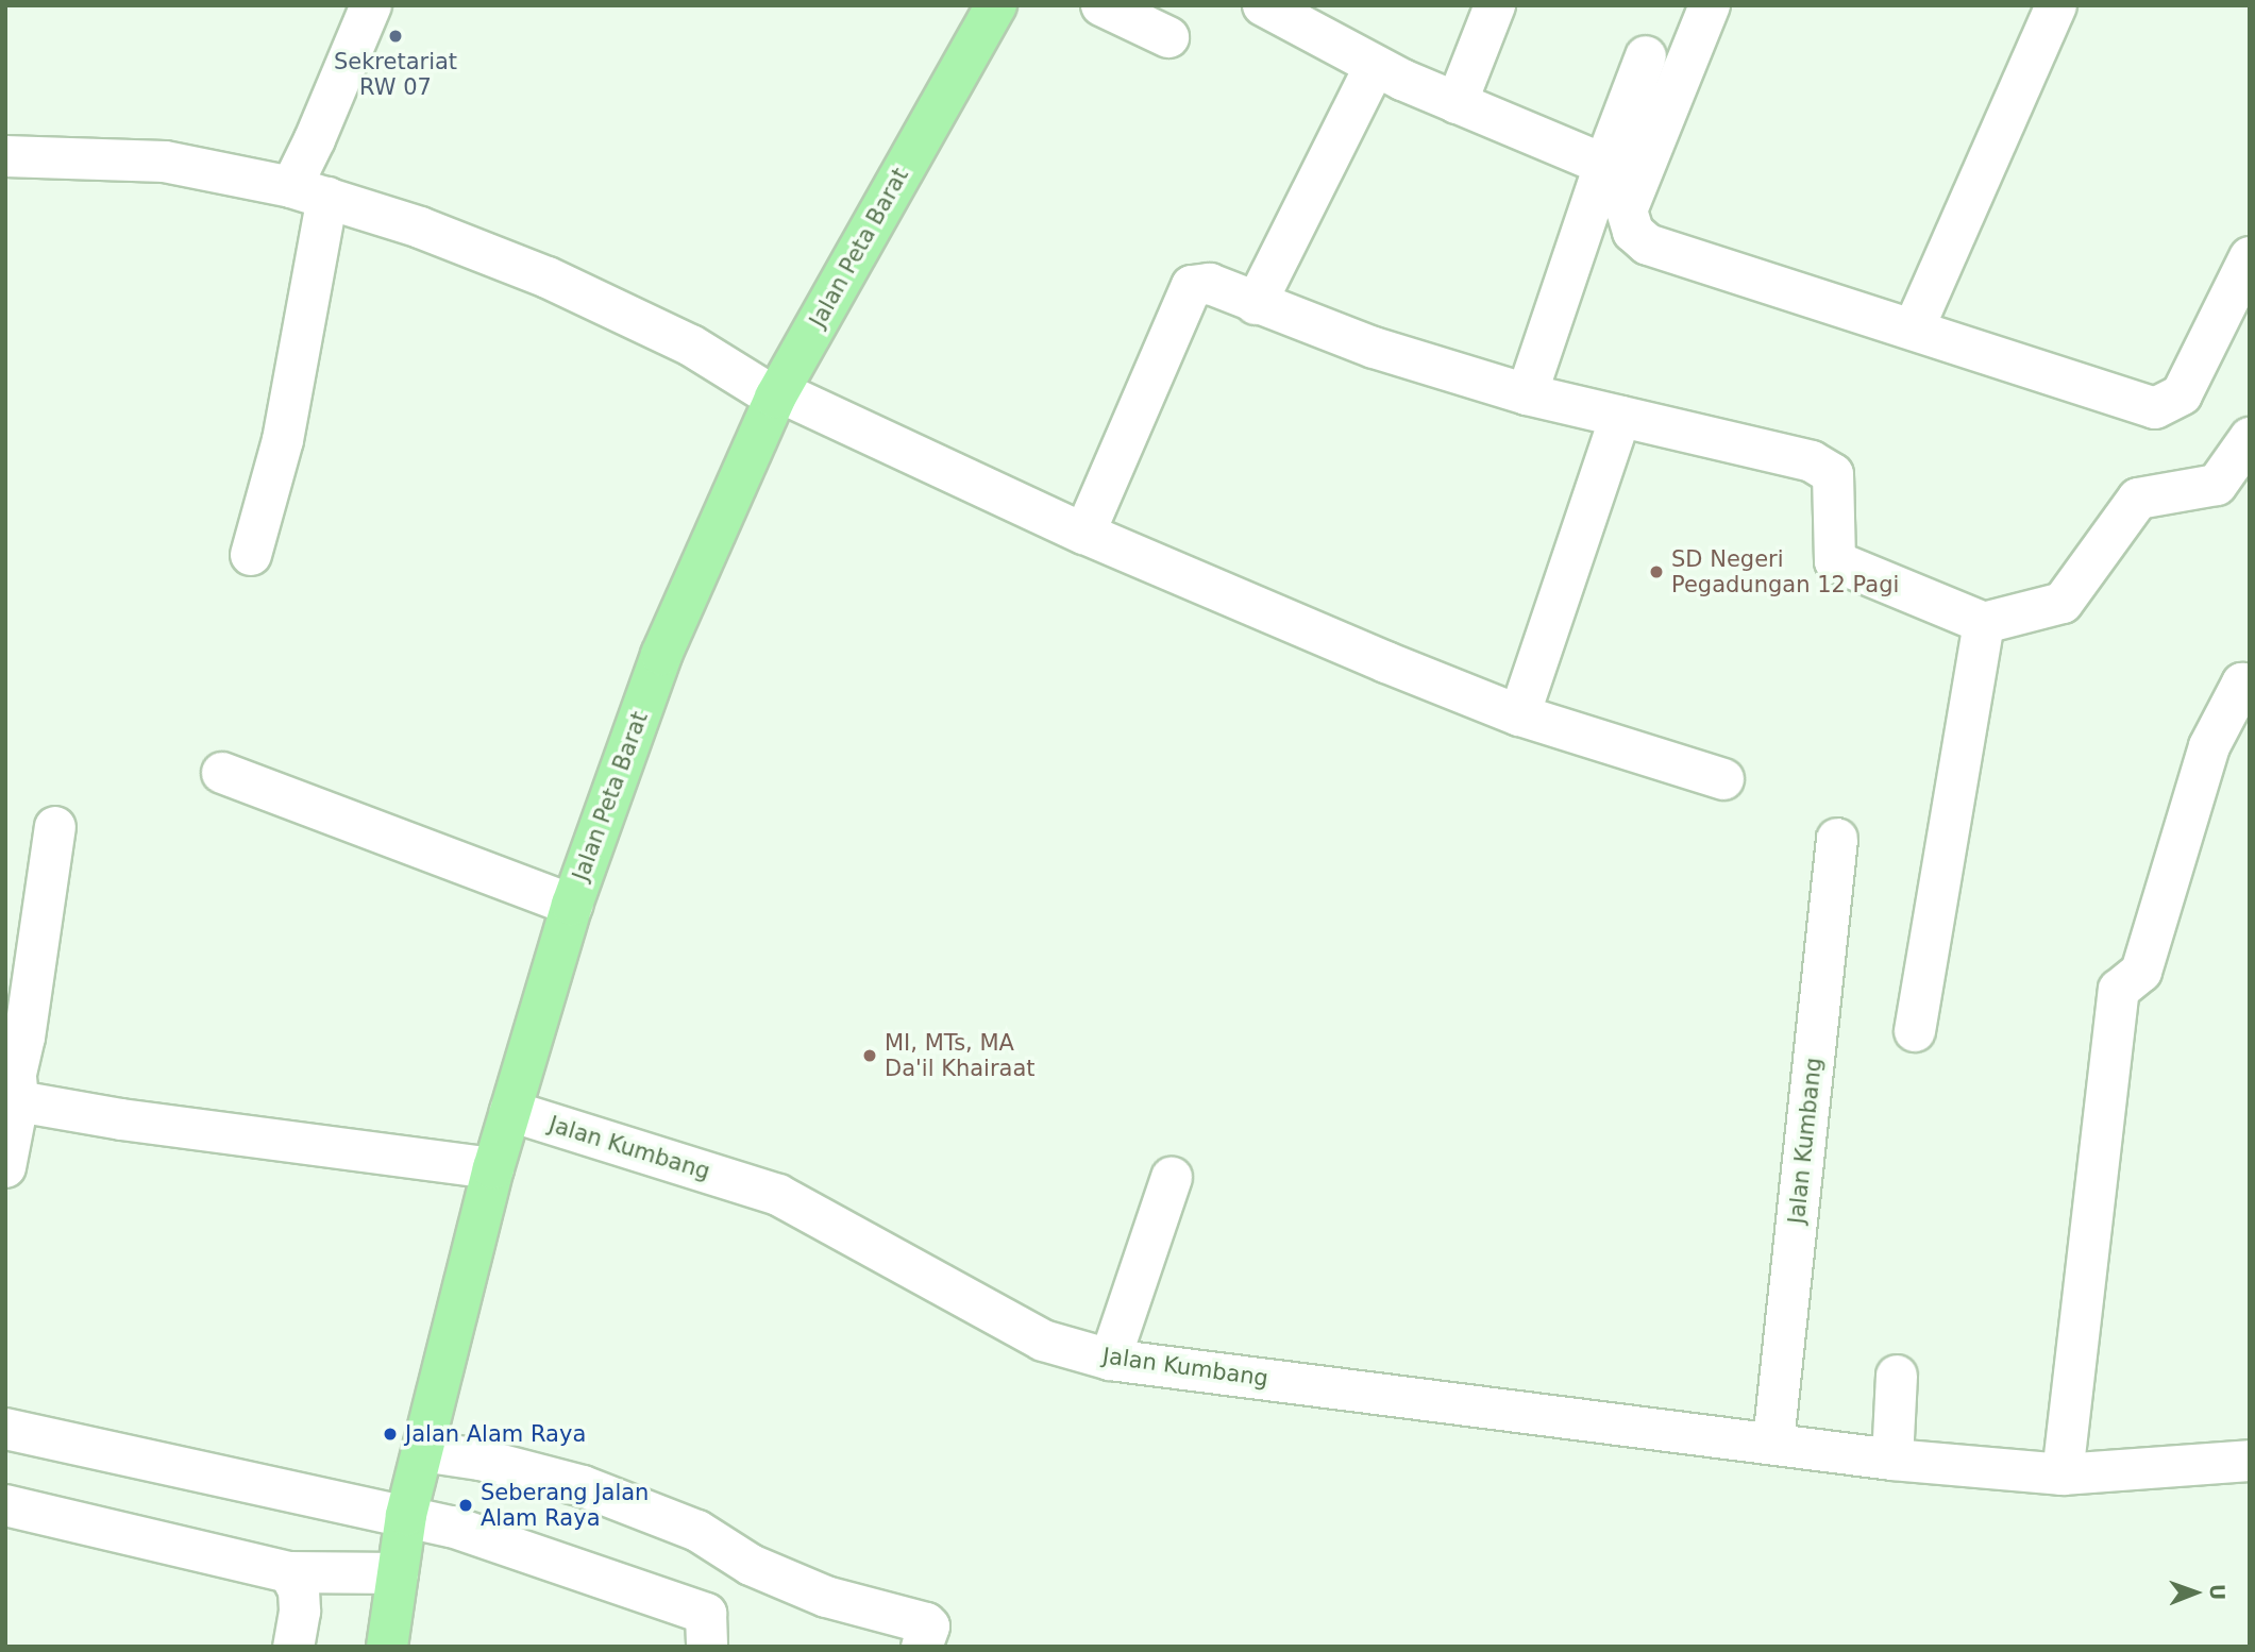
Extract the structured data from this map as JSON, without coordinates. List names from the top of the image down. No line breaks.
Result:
{"streets":{"main road":["Jalan Peta Barat"],"street":["Jalan Kumbang"]},"crossings":[["Jalan Peta Barat","Jalan Kumbang"]],"places":["Sekretariat RW 07","SD Negeri Pegadungan 12 Pagi","MI, MTs, MA Da'il Khairaat","Jalan Alam Raya","Seberang Jalan Alam Raya"],"north":"right"}
